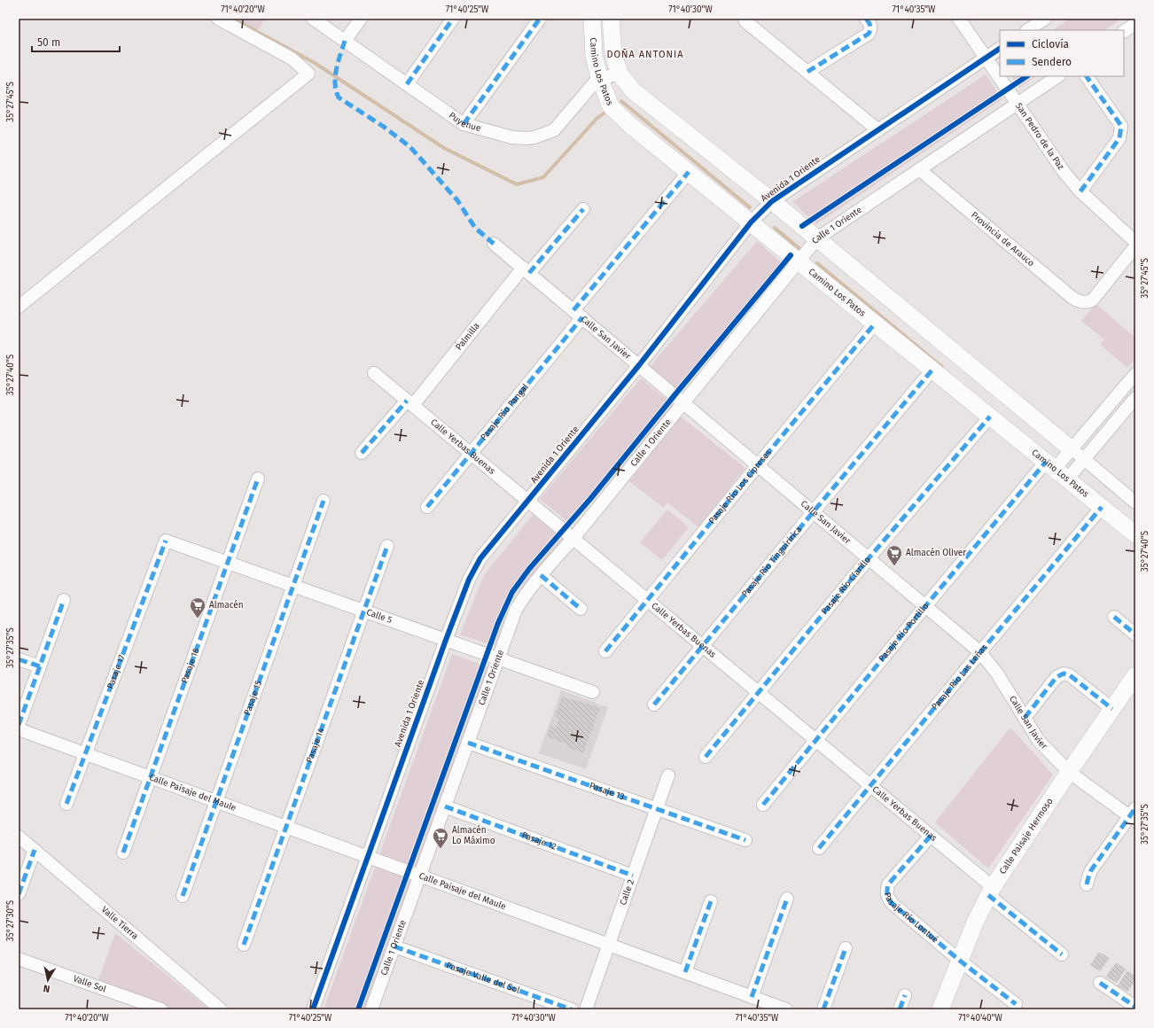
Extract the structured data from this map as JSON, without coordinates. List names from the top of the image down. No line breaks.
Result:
{"streets":{"street":["Camino Los Patos","Puyehue","San Pedro de la Paz","Avenida 1 Oriente","Calle 1 Oriente","Provincia de Arauco","Palmilla","Calle San Javier","Pasaje Río Pangal","Calle Yerbas Buenas","Pasaje Río Los Cipreses","Pasaje Río Tinguiririca","Pasaje Río Clarillo","Calle 5","Pasaje Río Portillo","Pasaje 16","Pasaje 17","Pasaje Río Las Leñas","Pasaje 15","Pasaje 14","Pasaje 13","Calle Paisaje del Maule","Calle Paisaje Hermoso","Pasaje 12","Calle 2","Pasaje Río Lontué","Valle Tierra","Pasaje Valle del Sol","Valle Sol"]},"crossings":[["Camino Los Patos","Puyehue"],["Camino Los Patos","Avenida 1 Oriente"],["Camino Los Patos","Calle 1 Oriente"],["Camino Los Patos","Pasaje Río Pangal"],["Camino Los Patos","Pasaje Río Los Cipreses"],["Camino Los Patos","Pasaje Río Tinguiririca"],["Camino Los Patos","Pasaje Río Clarillo"],["Camino Los Patos","Pasaje Río Portillo"],["Camino Los Patos","Pasaje Río Las Leñas"],["San Pedro de la Paz","Avenida 1 Oriente"],["San Pedro de la Paz","Calle 1 Oriente"],["Avenida 1 Oriente","Calle San Javier"],["Avenida 1 Oriente","Calle Yerbas Buenas"],["Avenida 1 Oriente","Calle 5"],["Avenida 1 Oriente","Calle Paisaje del Maule"],["Calle 1 Oriente","Provincia de Arauco"],["Calle 1 Oriente","Calle San Javier"],["Calle 1 Oriente","Calle Yerbas Buenas"],["Calle 1 Oriente","Calle 5"],["Calle 1 Oriente","Pasaje 13"],["Calle 1 Oriente","Calle Paisaje del Maule"],["Calle 1 Oriente","Pasaje 12"],["Calle 1 Oriente","Pasaje Valle del Sol"],["Palmilla","Calle San Javier"],["Palmilla","Calle Yerbas Buenas"],["Calle San Javier","Pasaje Río Pangal"],["Calle San Javier","Pasaje Río Los Cipreses"],["Calle San Javier","Pasaje Río Tinguiririca"],["Calle San Javier","Pasaje Río Clarillo"],["Calle San Javier","Pasaje Río Portillo"],["Calle San Javier","Pasaje Río Las Leñas"],["Calle San Javier","Calle Paisaje Hermoso"],["Pasaje Río Pangal","Calle Yerbas Buenas"],["Calle Yerbas Buenas","Pasaje Río Los Cipreses"],["Calle Yerbas Buenas","Pasaje Río Tinguiririca"],["Calle Yerbas Buenas","Pasaje Río Clarillo"],["Calle Yerbas Buenas","Pasaje Río Portillo"],["Calle Yerbas Buenas","Pasaje Río Las Leñas"],["Calle Yerbas Buenas","Calle Paisaje Hermoso"],["Calle Yerbas Buenas","Pasaje Río Lontué"],["Calle 5","Pasaje 16"],["Calle 5","Pasaje 17"],["Calle 5","Pasaje 15"],["Calle 5","Pasaje 14"],["Pasaje 16","Calle Paisaje del Maule"],["Pasaje 17","Calle Paisaje del Maule"],["Pasaje 15","Calle Paisaje del Maule"],["Pasaje 14","Calle Paisaje del Maule"],["Pasaje 13","Calle 2"],["Calle Paisaje del Maule","Calle 2"],["Calle Paisaje Hermoso","Pasaje Río Lontué"],["Pasaje 12","Calle 2"]],"districts":["DOÑA ANTONIA"],"places":{"supermarket":["Almacén Oliver","Almacén","Almacén Lo Máximo"]},"legend":["Ciclovía","Sendero"],"scale_bar":"50 m","north":"bottom","coordinates":["71°40'20\"W","71°40'25\"W","71°40'30\"W","71°40'35\"W","35°27'45\"S","35°27'40\"S","35°27'35\"S","35°27'30\"S","71°40'40\"W"]}
